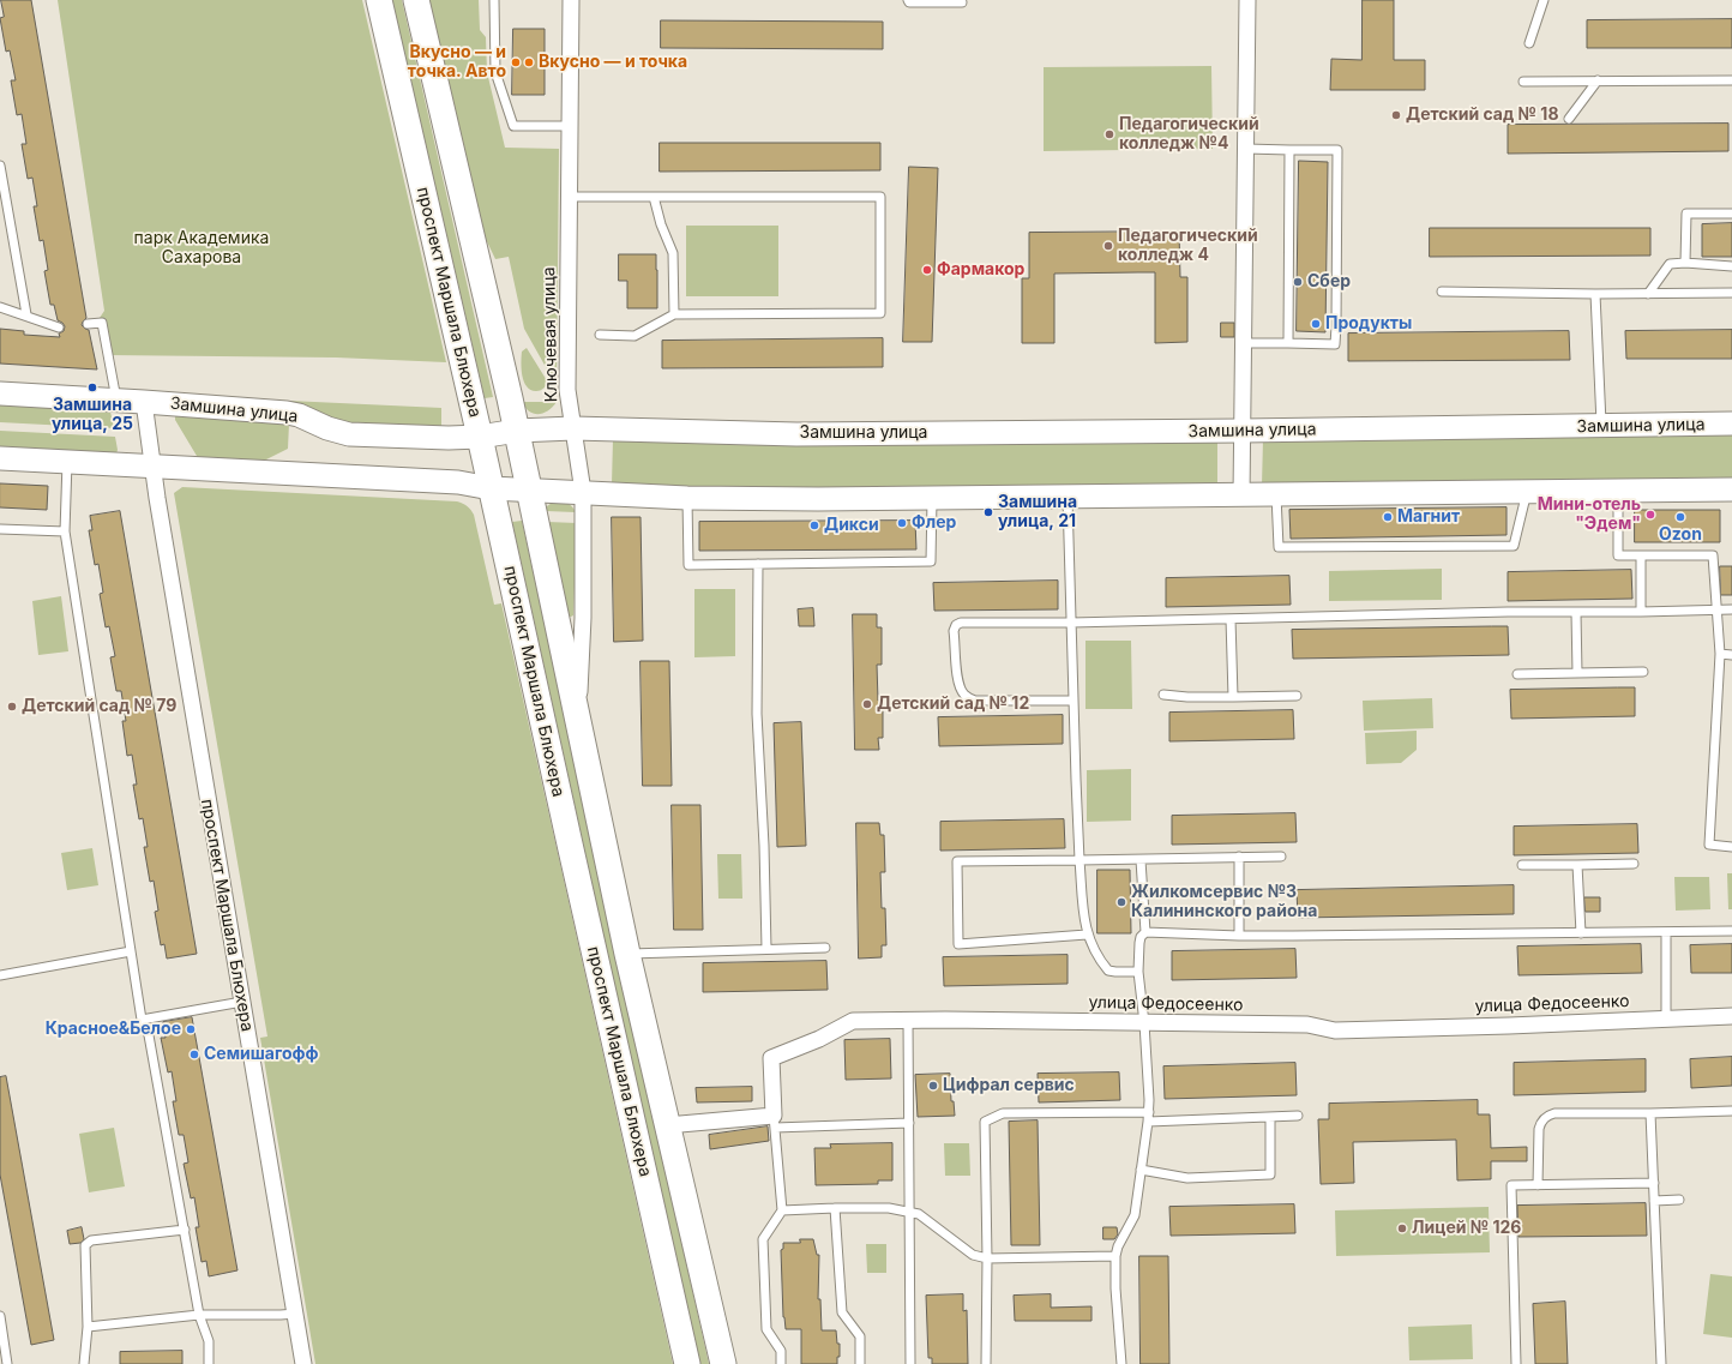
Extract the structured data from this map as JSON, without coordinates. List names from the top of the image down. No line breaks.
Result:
{"streets":{"main road":["проспект Маршала Блюхера"],"street":["Ключевая улица","Замшина улица","улица Федосеенко"]},"crossings":[["проспект Маршала Блюхера","Ключевая улица"],["проспект Маршала Блюхера","Замшина улица"],["Ключевая улица","Замшина улица"]],"parks":["парк Академика Сахарова"],"places":["Вкусно — и точка. Авто","Вкусно — и точка","Детский сад № 18","Педагогический колледж №4","Педагогический колледж 4","Фармакор","Сбер","Продукты","Замшина улица, 25","Замшина улица, 21","Мини-отель \"Эдем\"","Магнит","Ozon","Флер","Дикси","Детский сад № 12","Детский сад № 79","Жилкомсервис №3 Калининского района","Красное&Белое","Семишагофф","Цифрал сервис","Лицей № 126"]}
